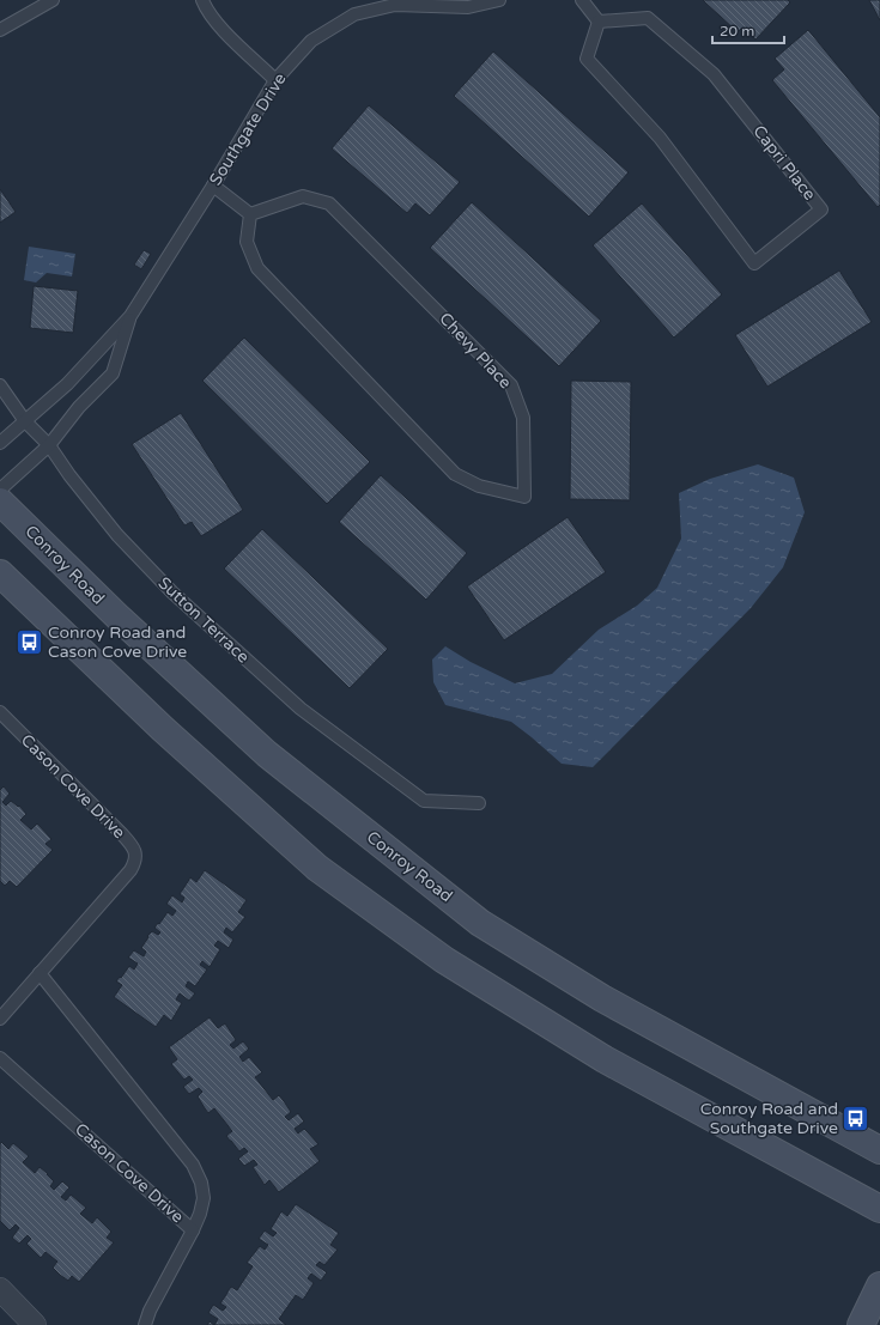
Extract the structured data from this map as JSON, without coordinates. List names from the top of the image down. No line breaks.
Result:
{"streets":{"main road":["Conroy Road"],"lane":["Southgate Drive","Capri Place","Chevy Place","Sutton Terrace","Cason Cove Drive"]},"crossings":[["Southgate Drive","Sutton Terrace"]],"places":{"bus stop":["Conroy Road and Cason Cove Drive","Conroy Road and Southgate Drive"]},"scale_bar":"20 m"}
